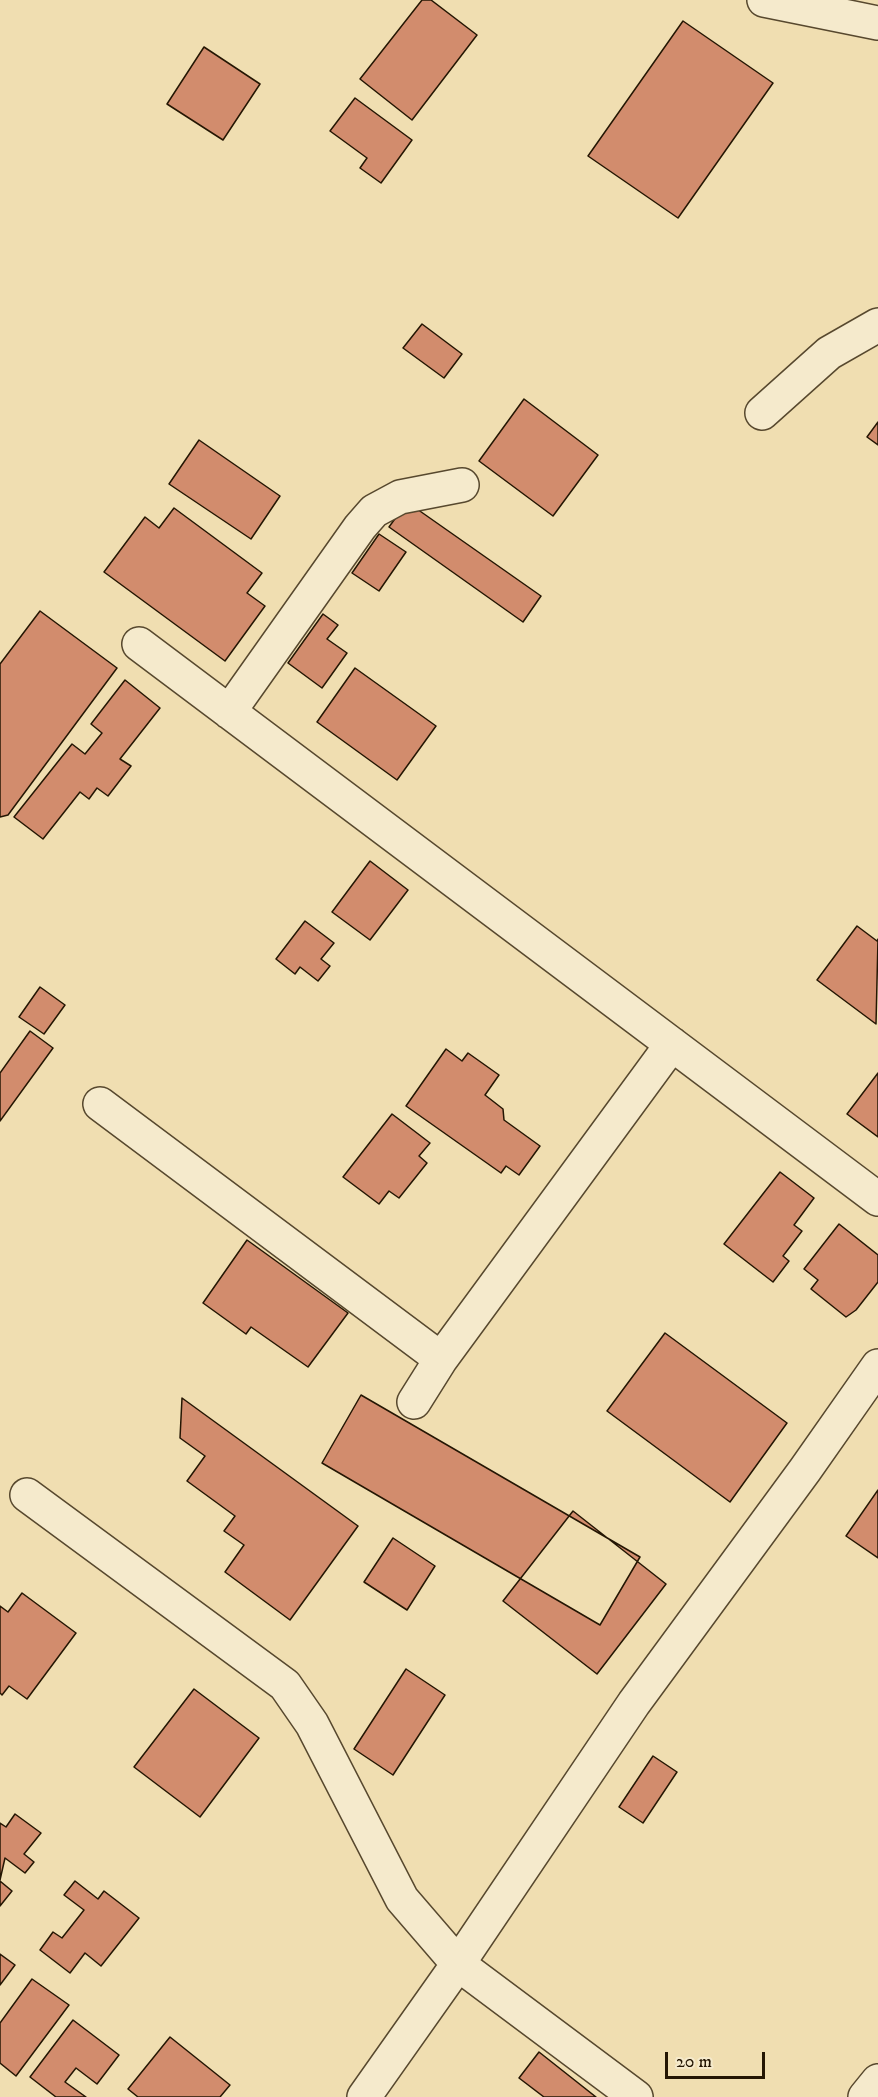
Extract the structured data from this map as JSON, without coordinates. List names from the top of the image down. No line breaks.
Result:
{"scale_bar":"20 m"}
